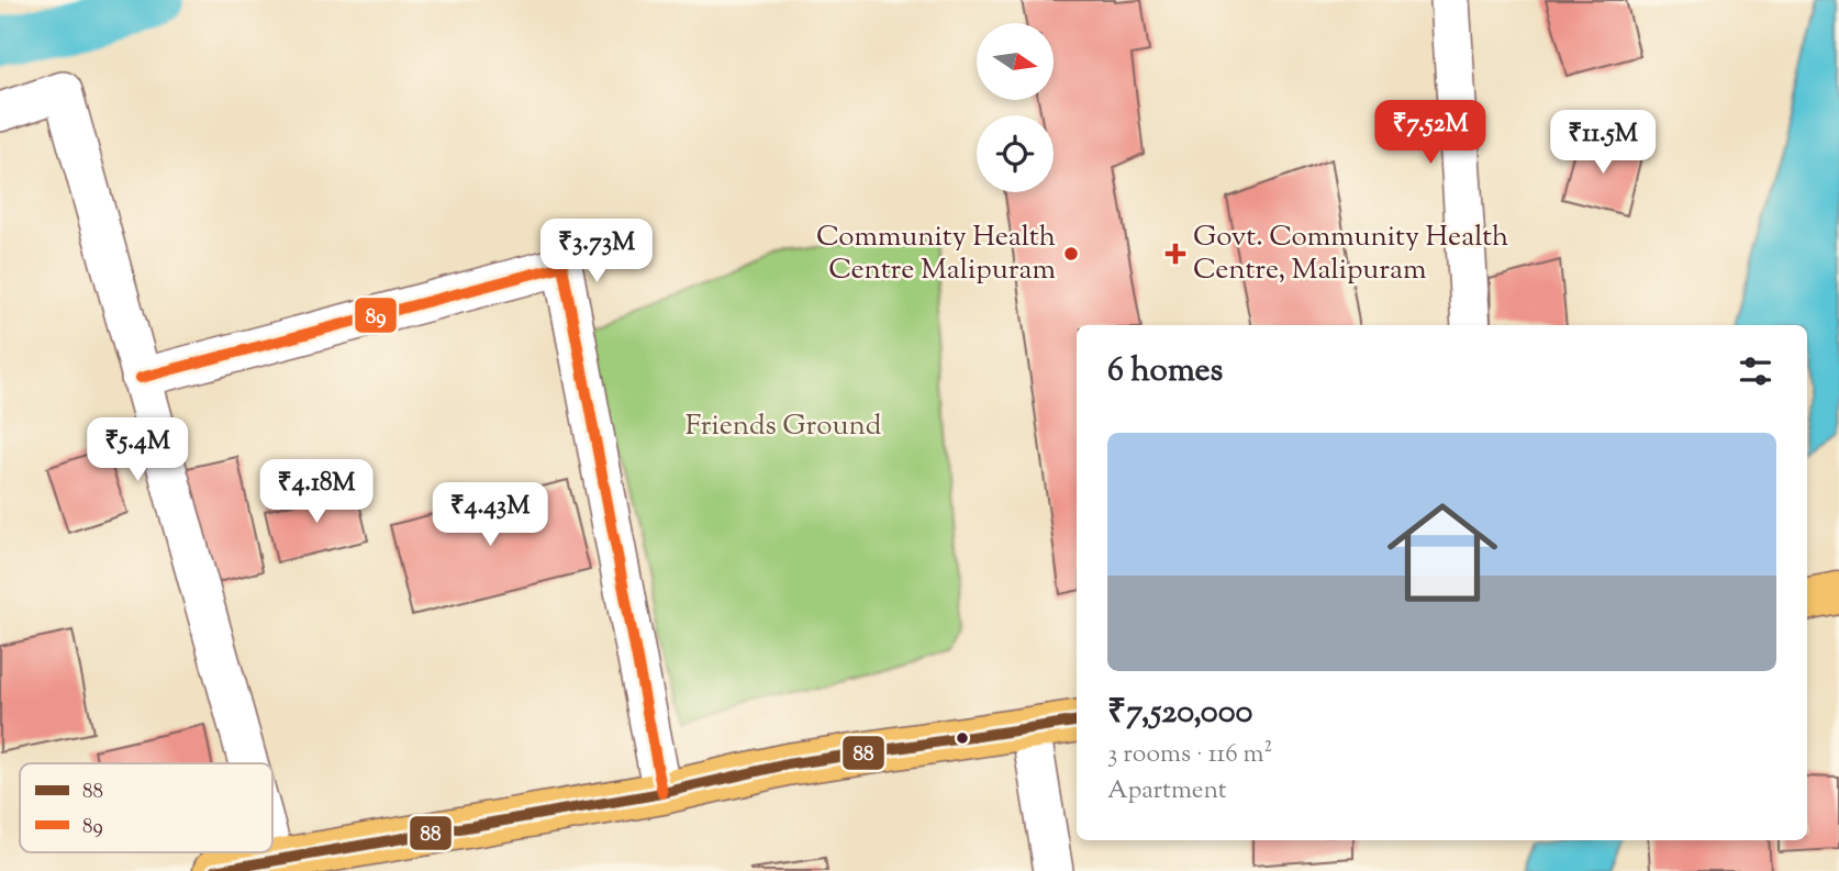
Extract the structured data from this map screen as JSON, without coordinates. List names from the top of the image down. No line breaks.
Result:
{"parks":["Friends Ground"],"places":{"other":["Community Health Centre Malipuram"],"health":["Govt. Community Health Centre, Malipuram"]},"lines":["transit line 89","transit line 88"],"legend":["88","89"],"north":"right","page":{"price":["₹7.52M","₹11.5M","₹3.73M","₹5.4M","₹4.18M","₹4.43M"],"heading":"6 homes","list":[{"name":"₹7,520,000","note":"3 rooms · 116 m² · Apartment"}]}}
